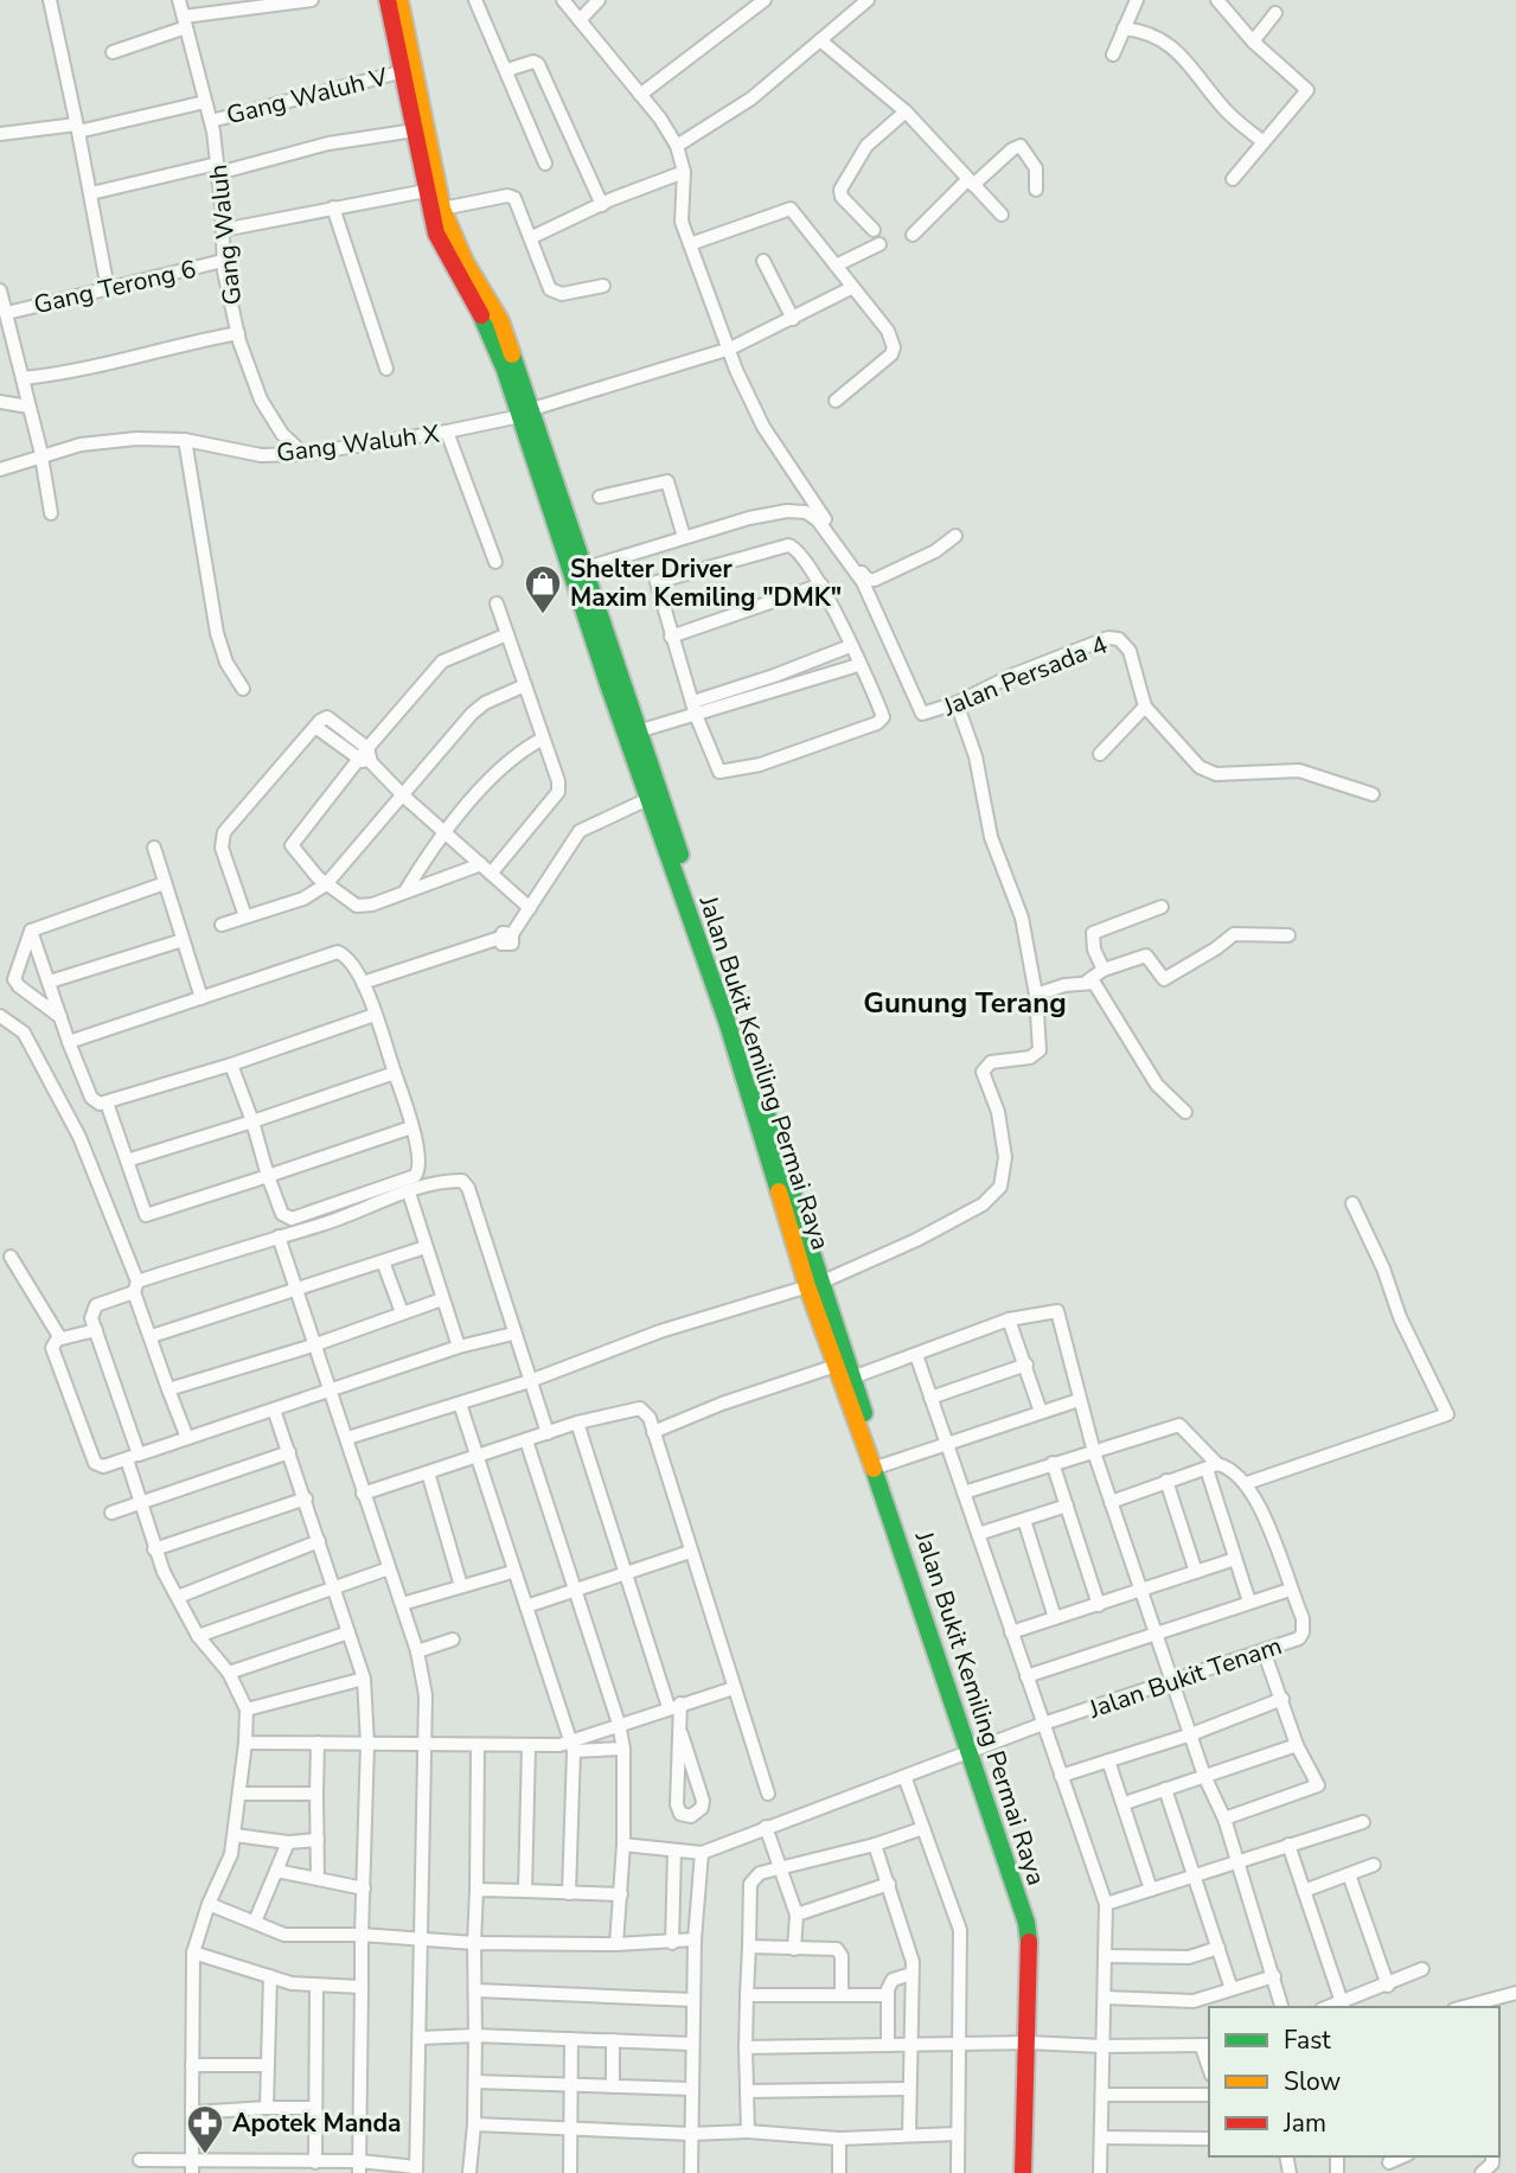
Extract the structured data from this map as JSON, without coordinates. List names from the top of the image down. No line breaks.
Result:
{"streets":{"street":["Gang Waluh V","Gang Waluh","Gang Terong 6","Gang Waluh X","Jalan Persada 4","Jalan Bukit Kemiling Permai Raya","Jalan Bukit Tenam"]},"crossings":[["Gang Waluh V","Gang Waluh"],["Gang Waluh V","Jalan Bukit Kemiling Permai Raya"],["Gang Waluh","Gang Terong 6"],["Gang Waluh","Gang Waluh X"],["Gang Waluh X","Jalan Bukit Kemiling Permai Raya"],["Jalan Persada 4","Jalan Bukit Kemiling Permai Raya"],["Jalan Bukit Kemiling Permai Raya","Jalan Bukit Tenam"]],"districts":["Gunung Terang"],"places":{"shop":["Shelter Driver Maxim Kemiling \"DMK\""],"pharmacy":["Apotek Manda"]},"legend":["Fast","Slow","Jam"]}
